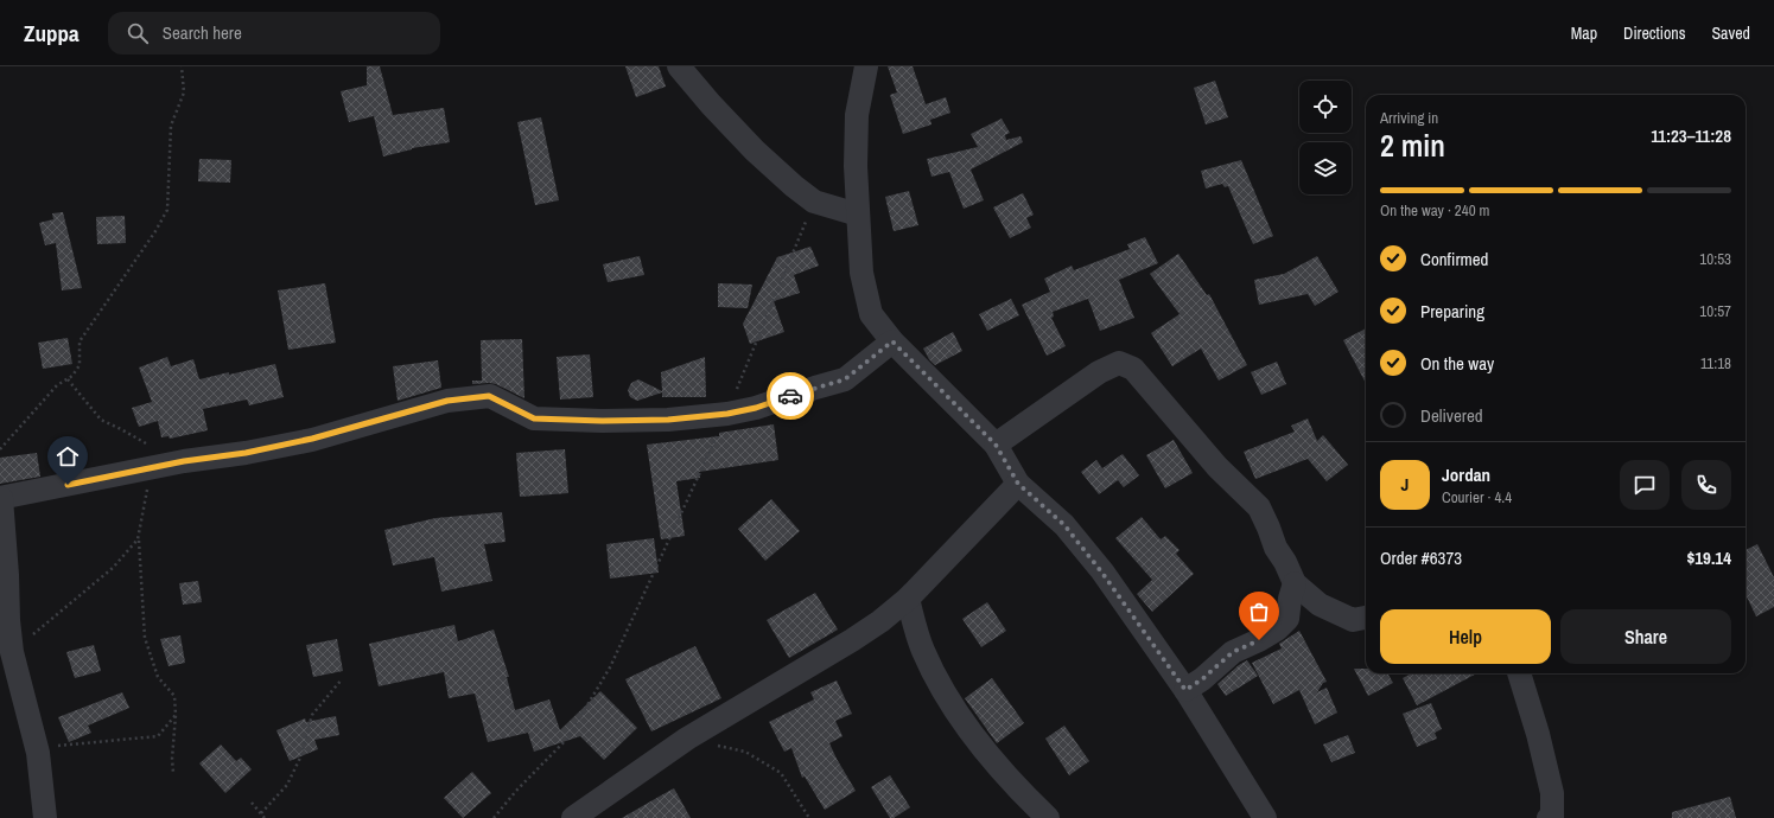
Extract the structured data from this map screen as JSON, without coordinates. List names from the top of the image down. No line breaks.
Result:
{"page":{"header":"Zuppa","search":"Search here","nav":["Map","Directions","Saved"],"heading":["2 min","Arriving in","11:23–11:28"],"panel":["Jordan","Courier · 4.4","Order #6373","$19.14"],"bar":"On the way · 240 m","list":[["Confirmed","10:53"],["Preparing","10:57"],["On the way","11:18"],"Delivered"],"round":"J","buttons":["Help","Share"]}}
